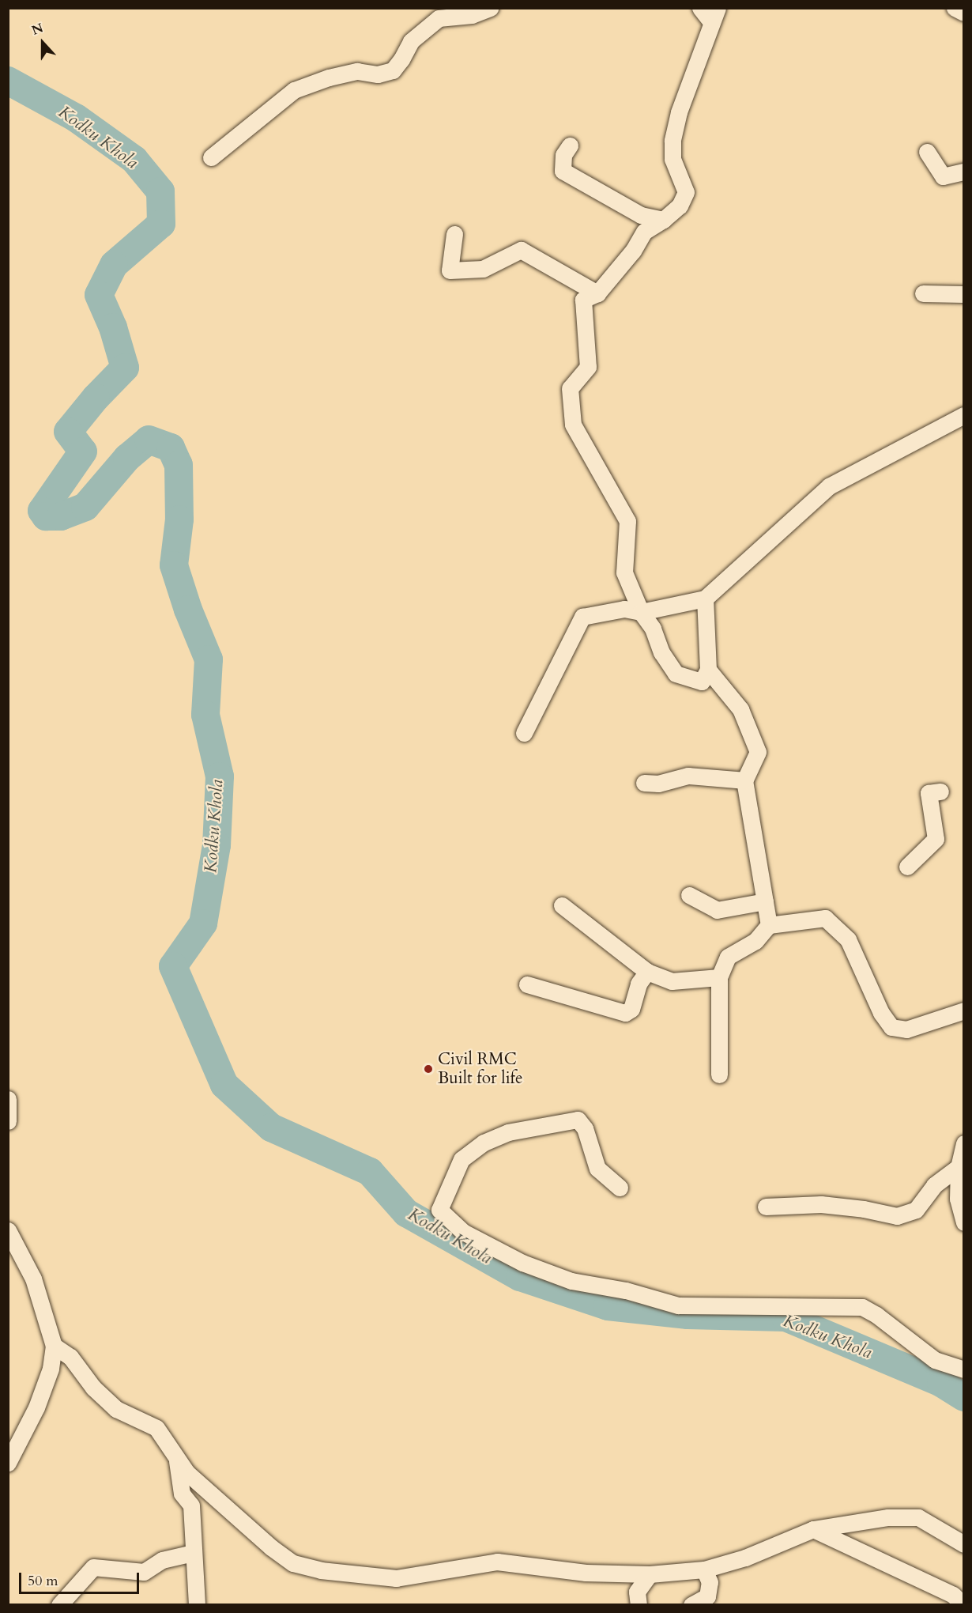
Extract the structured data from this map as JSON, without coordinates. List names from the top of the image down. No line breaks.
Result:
{"water":["Kodku Khola"],"places":["Civil RMC Built for life"],"scale_bar":"50 m","north":"top"}
